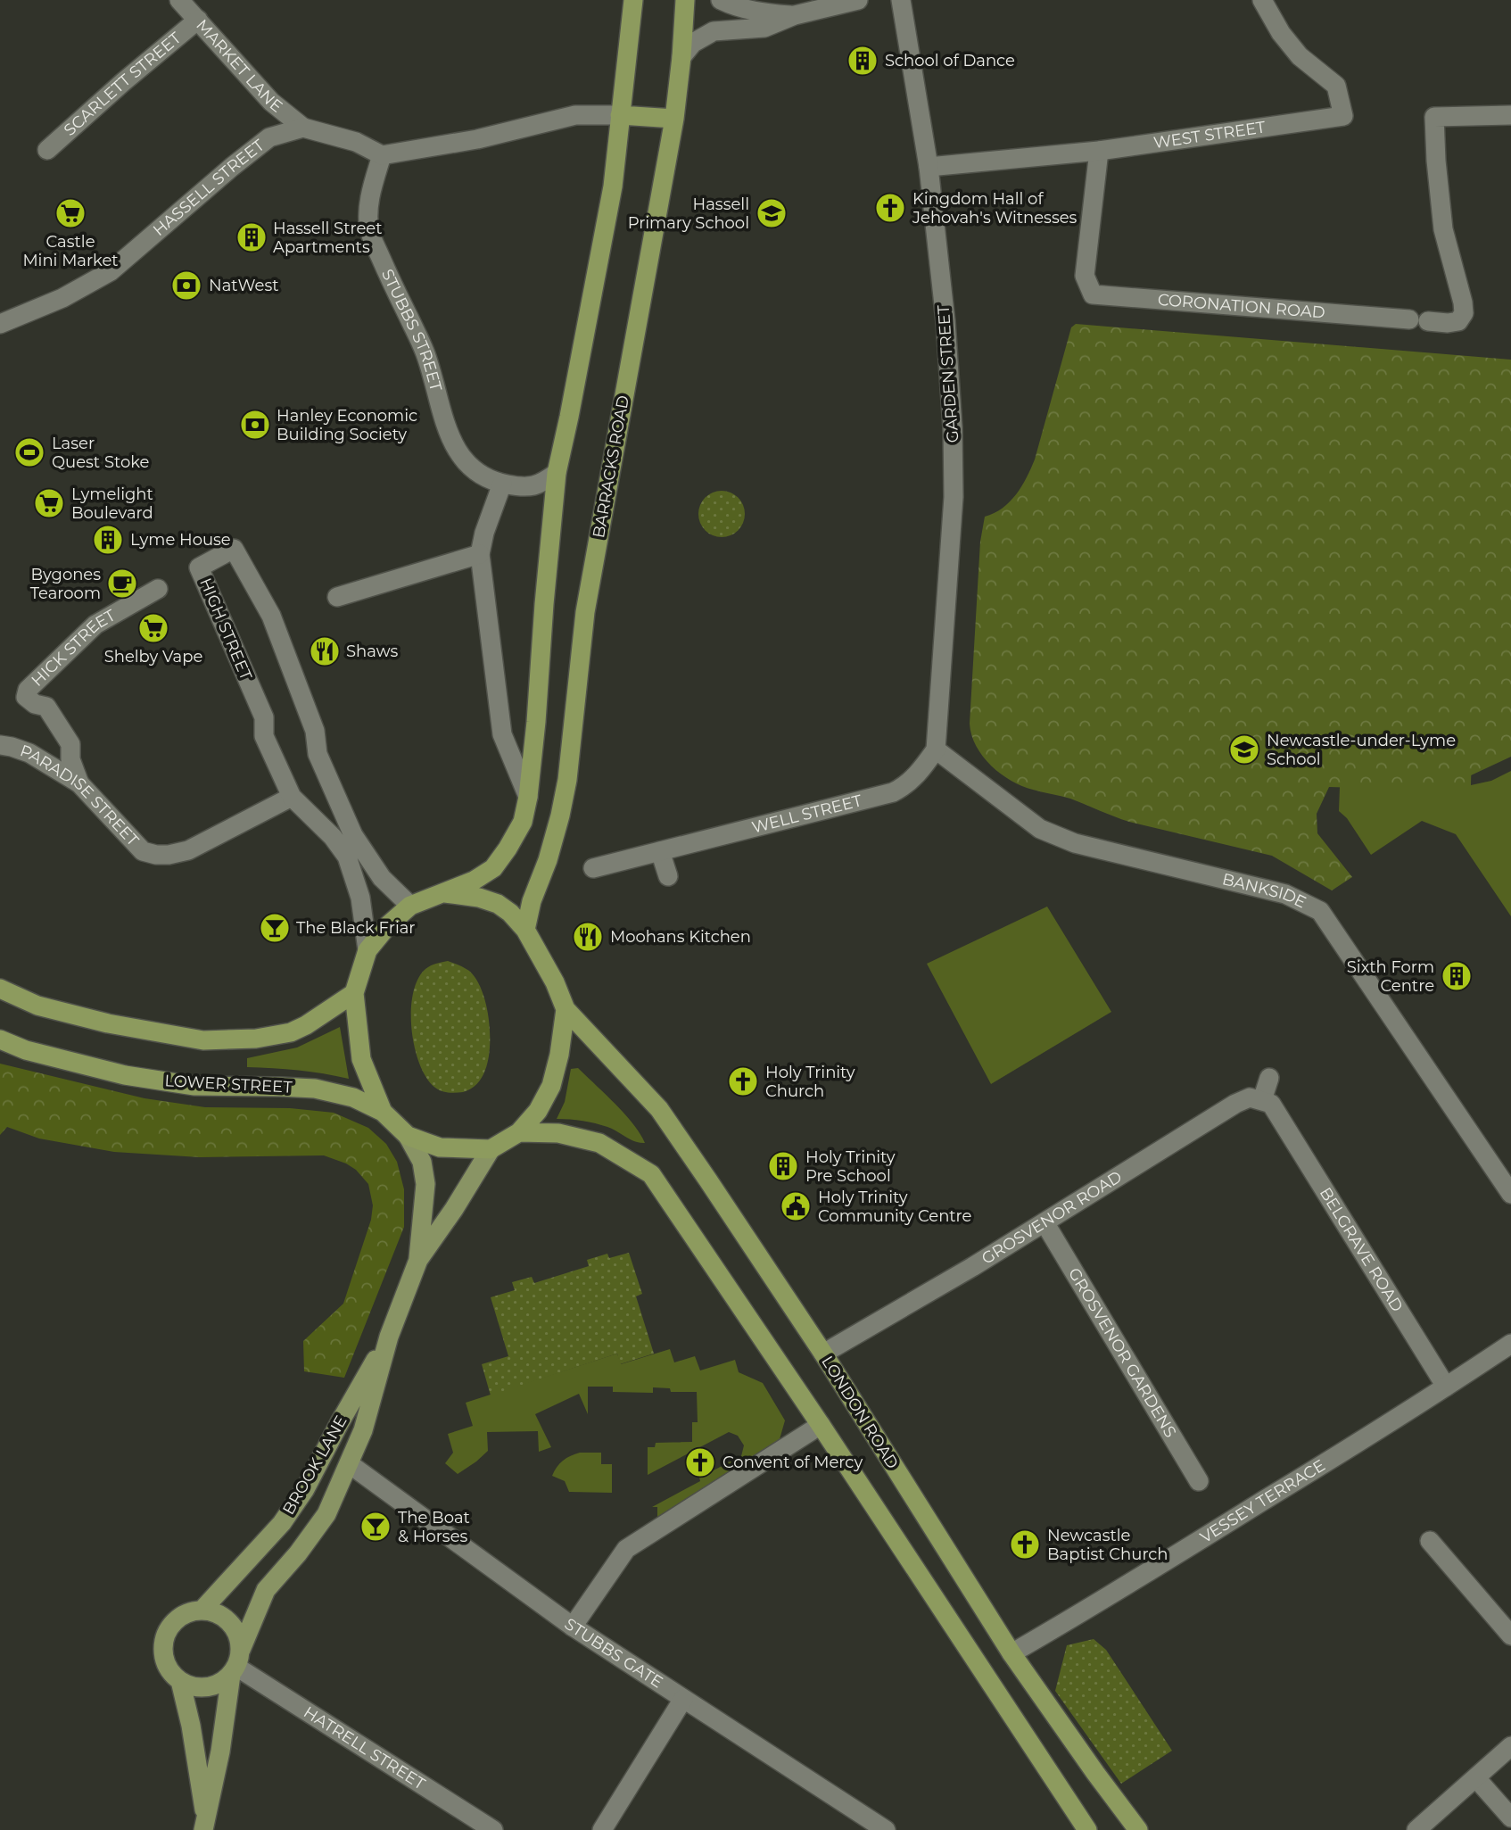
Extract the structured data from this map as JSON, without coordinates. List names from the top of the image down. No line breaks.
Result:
{"streets":{"highway":["BARRACKS ROAD","LOWER STREET","LONDON ROAD"],"main road":["BROOK LANE"],"street":["MARKET LANE","SCARLETT STREET","WEST STREET","HASSELL STREET","CORONATION ROAD","STUBBS STREET","GARDEN STREET","HIGH STREET","HICK STREET","PARADISE STREET","WELL STREET","BANKSIDE","GROSVENOR ROAD","BELGRAVE ROAD","GROSVENOR GARDENS","VESSEY TERRACE","STUBBS GATE","HATRELL STREET"]},"crossings":[["MARKET LANE","SCARLETT STREET"],["MARKET LANE","HASSELL STREET"],["WEST STREET","CORONATION ROAD"],["WEST STREET","GARDEN STREET"],["GARDEN STREET","WELL STREET"],["GARDEN STREET","BANKSIDE"],["HIGH STREET","PARADISE STREET"],["HICK STREET","PARADISE STREET"],["WELL STREET","BANKSIDE"],["GROSVENOR ROAD","BELGRAVE ROAD"],["GROSVENOR ROAD","GROSVENOR GARDENS"],["GROSVENOR ROAD","LONDON ROAD"],["BELGRAVE ROAD","VESSEY TERRACE"],["LONDON ROAD","VESSEY TERRACE"],["BROOK LANE","STUBBS GATE"],["BROOK LANE","HATRELL STREET"]],"places":{"building":["School of Dance","Hassell Street Apartments","Lyme House","Sixth Form Centre","Holy Trinity Pre School"],"church":["Kingdom Hall of Jehovah's Witnesses","Holy Trinity Church","Convent of Mercy","Newcastle Baptist Church"],"supermarket":["Castle Mini Market","Lymelight Boulevard","Shelby Vape"],"school or university":["Hassell Primary School","Newcastle-under-Lyme School"],"bank":["NatWest","Hanley Economic Building Society"],"sports":["Laser Quest Stoke"],"cafe":["Bygones Tearoom"],"restaurant":["Shaws","Moohans Kitchen"],"bar":["The Black Friar","The Boat & Horses"],"public building":["Holy Trinity Community Centre"]}}
